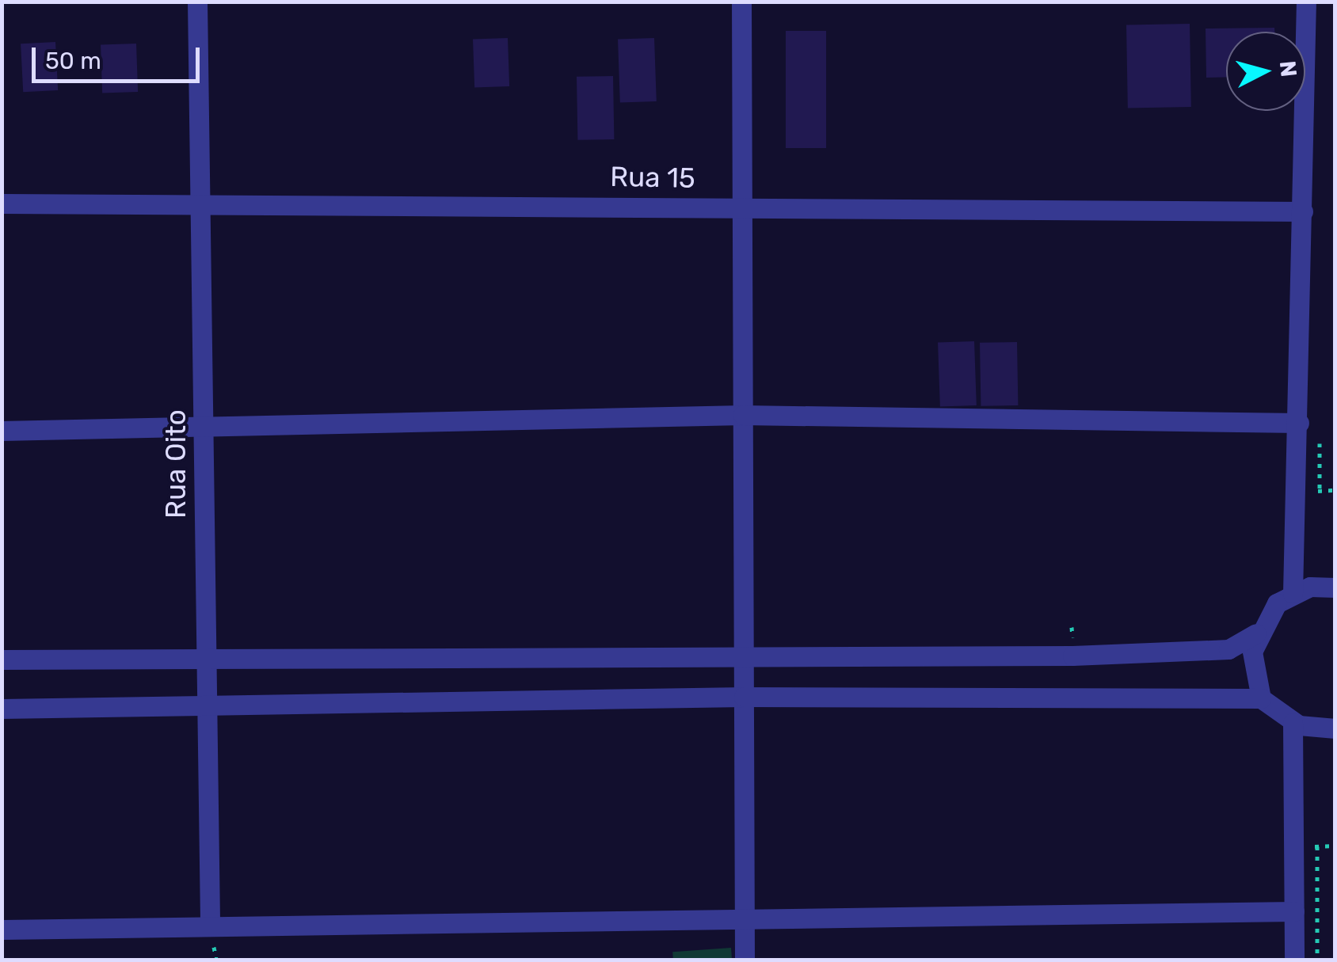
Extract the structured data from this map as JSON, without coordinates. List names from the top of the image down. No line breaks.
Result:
{"streets":{"street":["Rua 15","Rua Oito"]},"crossings":[["Rua 15","Rua Oito"]],"scale_bar":"50 m","north":"right"}
